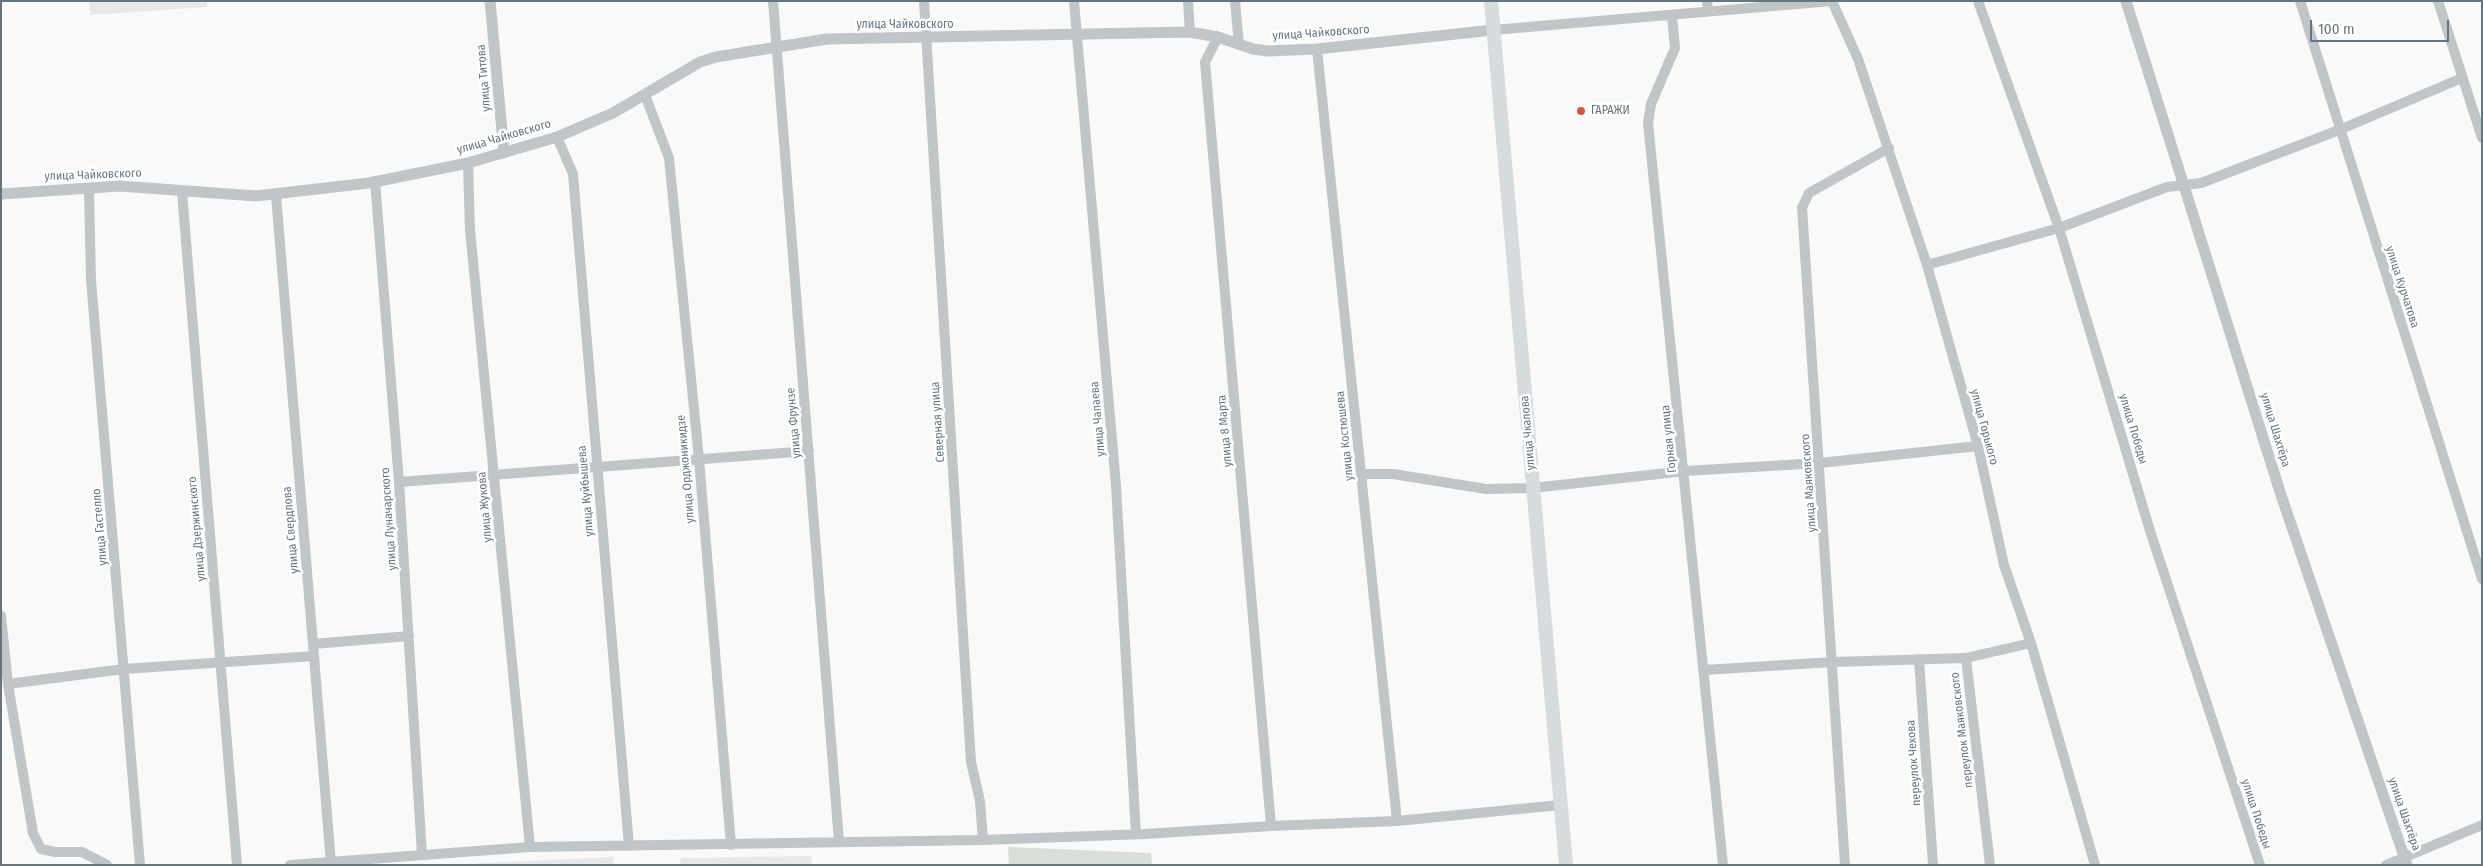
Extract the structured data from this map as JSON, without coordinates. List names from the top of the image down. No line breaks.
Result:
{"streets":{"main road":["улица Чкалова"],"street":["улица Чайковского","улица Титова","улица Курчатова","улица Чапаева","Северная улица","улица Фрунзе","улица Горького","улица Победы","улица Шахтёра","улица 8 Марта","улица Костюшева","Горная улица","улица Орджоникидзе","улица Маяковского","улица Куйбышева","улица Жукова","улица Луначарского","улица Гастелло","улица Дзержинского","улица Свердлова","переулок Маяковского","переулок Чехова"]},"crossings":[["улица Чайковского","улица Титова"],["улица Чайковского","улица Чапаева"],["улица Чайковского","Северная улица"],["улица Чайковского","улица Фрунзе"],["улица Чайковского","улица Горького"],["улица Чайковского","улица 8 Марта"],["улица Чайковского","улица Чкалова"],["улица Чайковского","улица Костюшева"],["улица Чайковского","Горная улица"],["улица Чайковского","улица Орджоникидзе"],["улица Чайковского","улица Куйбышева"],["улица Чайковского","улица Жукова"],["улица Чайковского","улица Луначарского"],["улица Чайковского","улица Гастелло"],["улица Чайковского","улица Дзержинского"],["улица Чайковского","улица Свердлова"],["улица Горького","улица Маяковского"],["улица Горького","переулок Маяковского"]],"places":["ГАРАЖИ"],"scale_bar":"100 m"}
